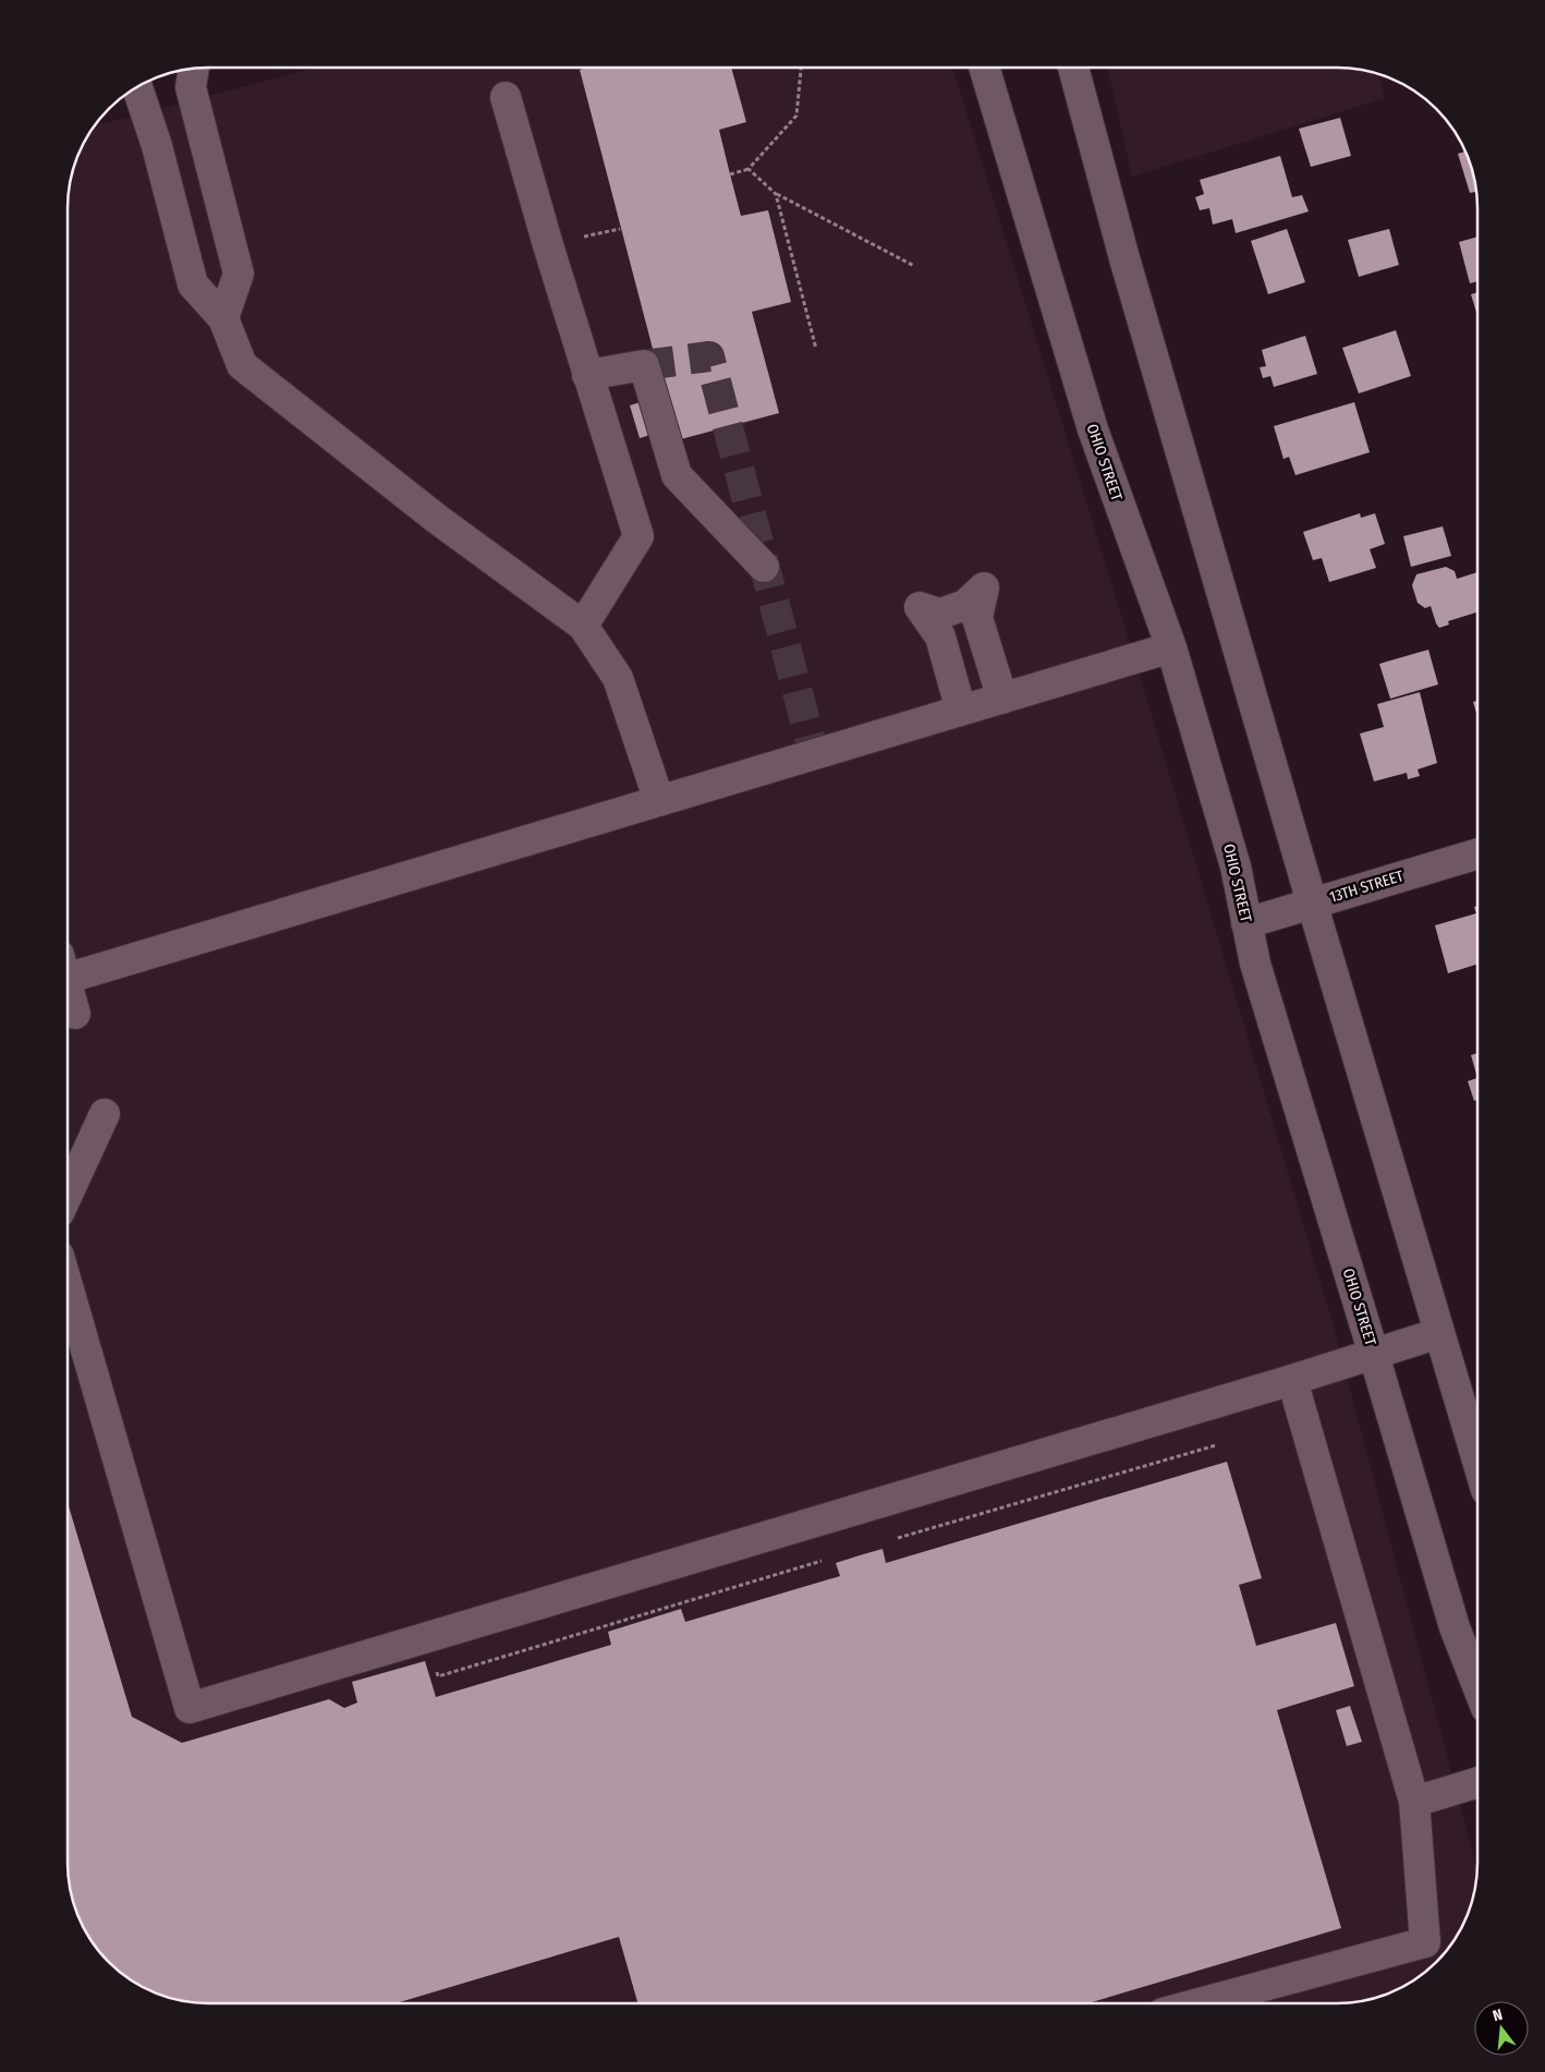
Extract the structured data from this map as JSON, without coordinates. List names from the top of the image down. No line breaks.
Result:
{"streets":{"street":["OHIO STREET","13TH STREET"]},"crossings":[["OHIO STREET","13TH STREET"]],"north":"top"}
